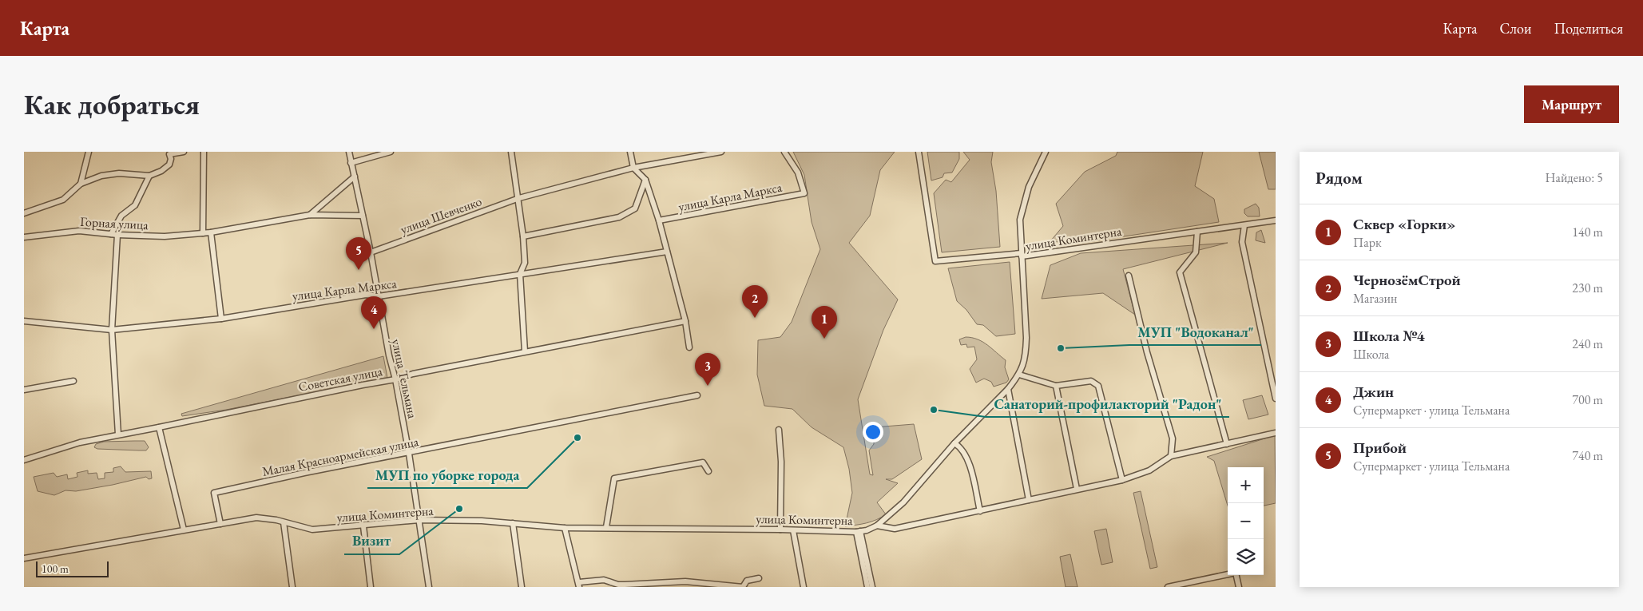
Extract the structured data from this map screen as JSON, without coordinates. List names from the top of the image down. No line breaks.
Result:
{"streets":{"street":["улица Карла Маркса","улица Шевченко","Горная улица","улица Коминтерна","Советская улица","улица Тельмана","Малая Красноармейская улица"]},"crossings":[["улица Карла Маркса","улица Тельмана"],["улица Шевченко","улица Тельмана"],["Горная улица","улица Тельмана"],["улица Коминтерна","улица Тельмана"],["улица Коминтерна","Малая Красноармейская улица"],["Советская улица","улица Тельмана"],["улица Тельмана","Малая Красноармейская улица"]],"places":["МУП \"Водоканал\"","Санаторий-профилакторий \"Радон\"","МУП по уборке города","Визит"],"scale_bar":"100 m","page":{"header":"Карта","nav":["Карта","Слои","Поделиться"],"buttons":"Маршрут","title":"Как добраться","heading":["Рядом","Найдено: 5"],"list":[{"mark":"1","name":"Сквер «Горки»","note":"Парк","value":"140 m"},{"mark":"2","name":"ЧернозёмСтрой","note":"Магазин","value":"230 m"},{"mark":"3","name":"Школа №4","note":"Школа","value":"240 m"},{"mark":"4","name":"Джин","note":"Супермаркет · улица Тельмана","value":"700 m"},{"mark":"5","name":"Прибой","note":"Супермаркет · улица Тельмана","value":"740 m"}],"pins":["5","2","4","1","3"],"map_buttons":["+","−"],"scale":"100 m"}}
